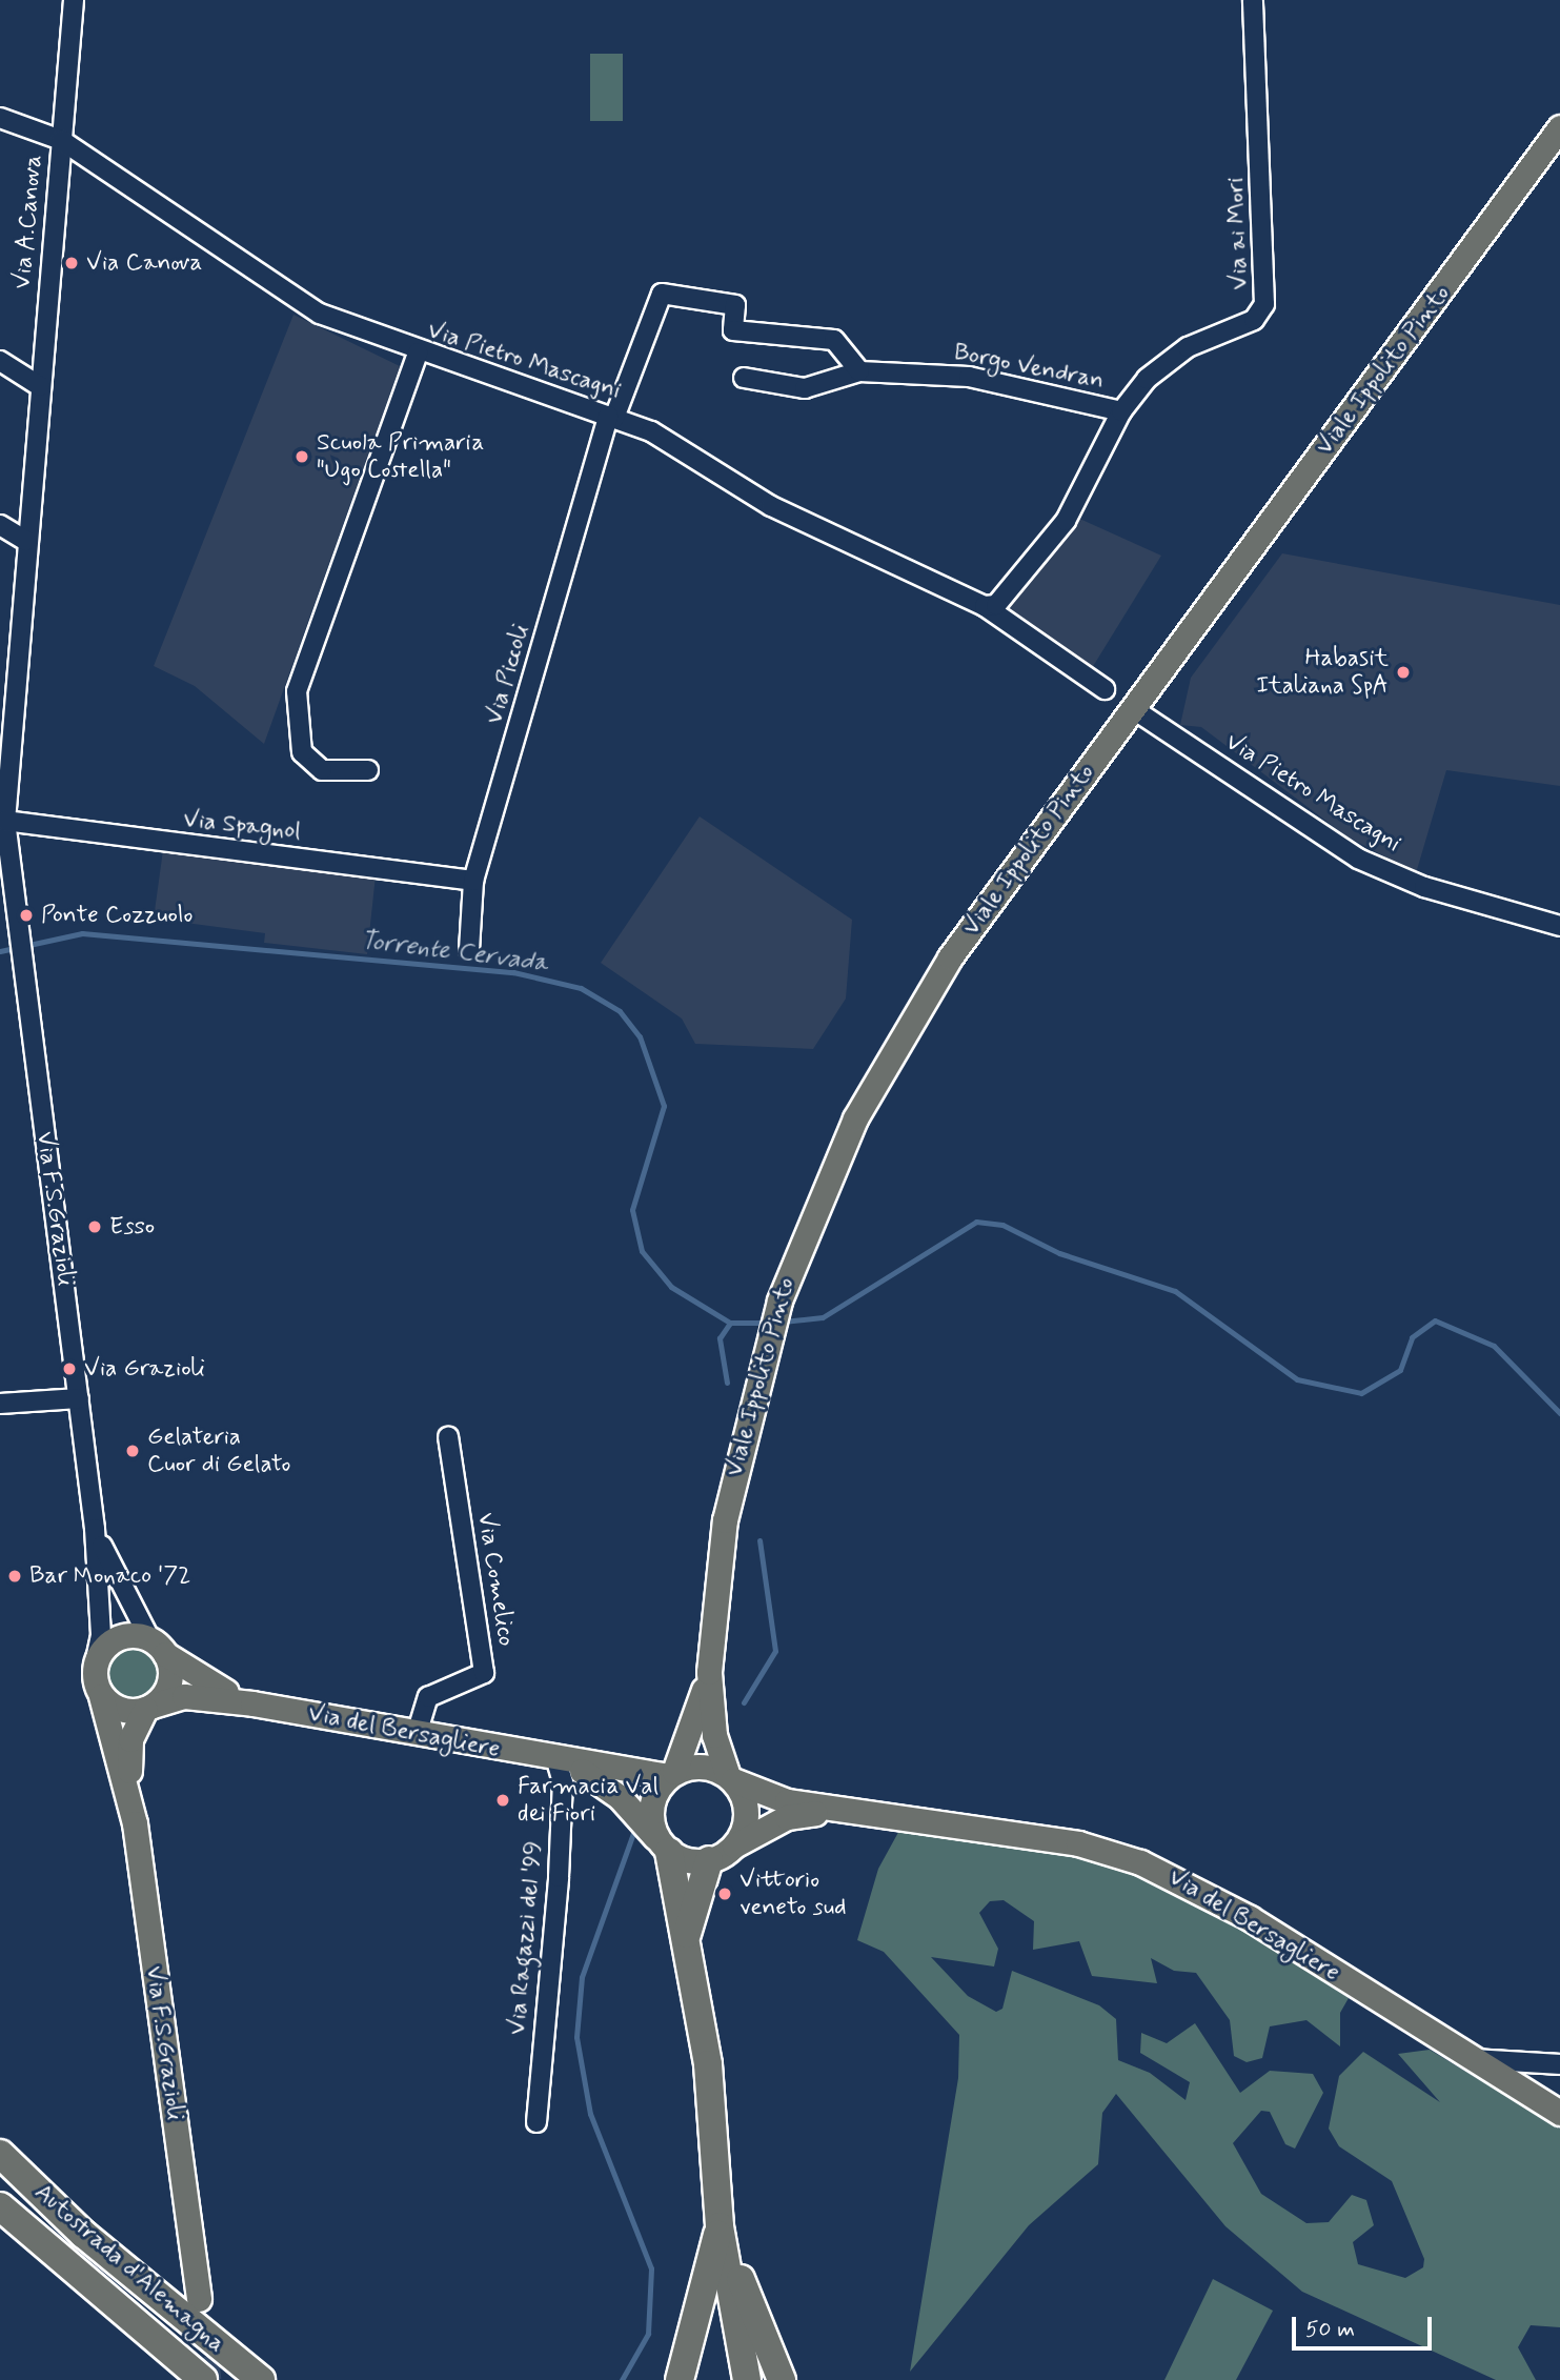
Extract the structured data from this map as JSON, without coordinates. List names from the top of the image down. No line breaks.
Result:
{"streets":{"highway":["Autostrada d'Alemagna"],"main road":["Viale Ippolito Pinto","Via F.S.Grazioli","Via del Bersagliere"],"street":["Via A.Canova","Via ai Mori","Via Pietro Mascagni","Borgo Vendran","Via Piccoli","Via Spagnol","Via Comelico","Via Ragazzi del '99"]},"crossings":[["Via A.Canova","Via Pietro Mascagni"],["Via A.Canova","Via Spagnol"],["Via A.Canova","Via F.S.Grazioli"],["Via ai Mori","Via Pietro Mascagni"],["Via ai Mori","Borgo Vendran"],["Via Pietro Mascagni","Viale Ippolito Pinto"],["Via Pietro Mascagni","Via Piccoli"],["Viale Ippolito Pinto","Via del Bersagliere"],["Via Piccoli","Via Spagnol"],["Via F.S.Grazioli","Via del Bersagliere"],["Via Comelico","Via del Bersagliere"],["Via del Bersagliere","Via Ragazzi del '99"]],"water":["Torrente Cervada"],"places":["Via Canova","Scuola Primaria \"Ugo Costella\"","Habasit Italiana SpA","Ponte Cozzuolo","Esso","Via Grazioli","Gelateria Cuor di Gelato","Bar Monaco '72","Farmacia Val dei Fiori","Vittorio veneto sud"],"scale_bar":"50 m"}
